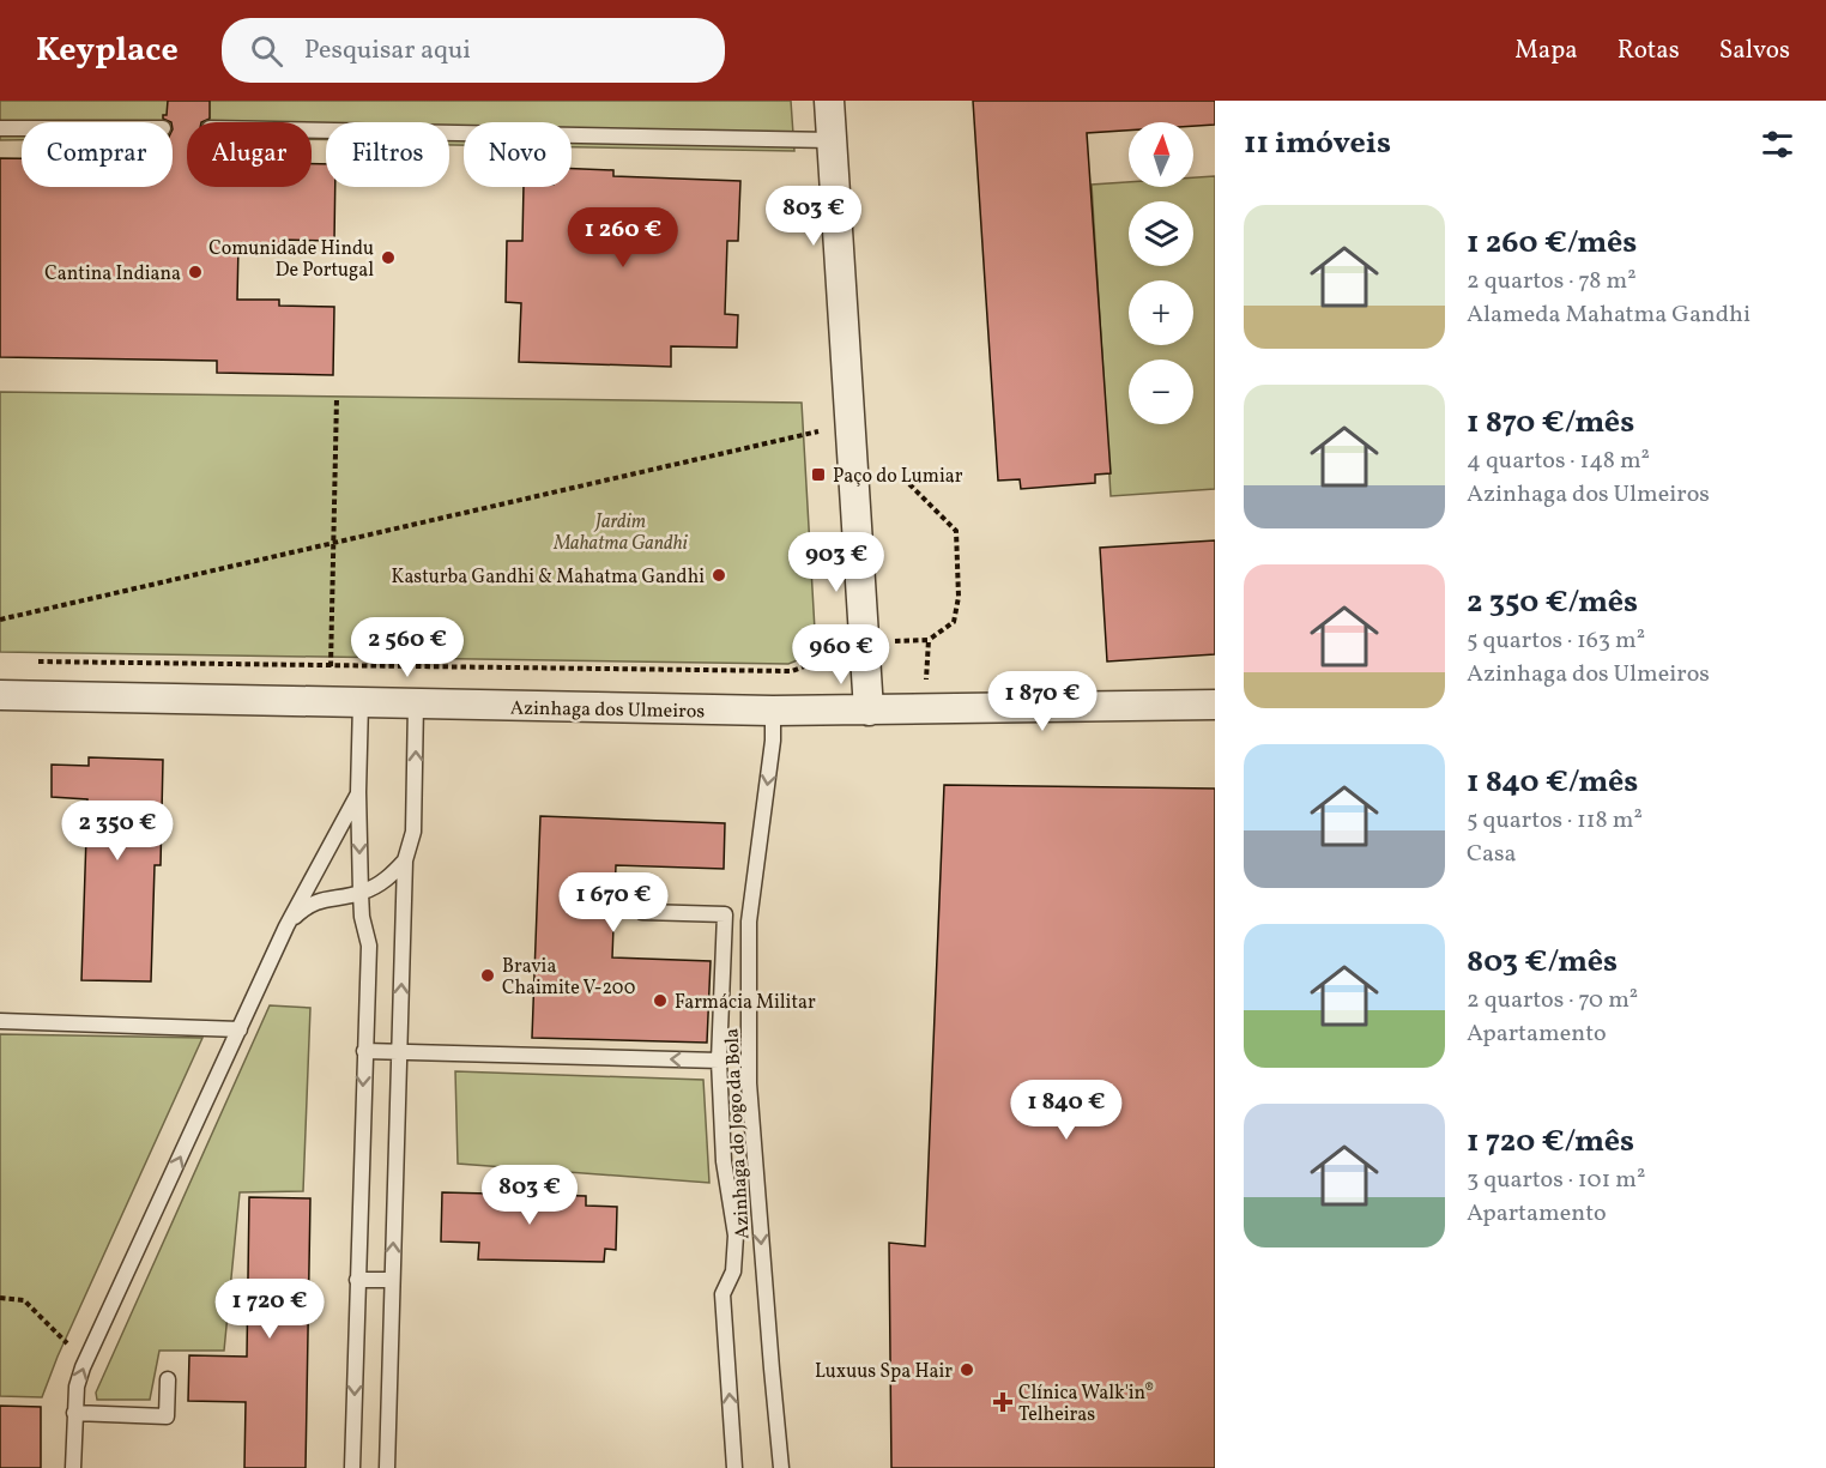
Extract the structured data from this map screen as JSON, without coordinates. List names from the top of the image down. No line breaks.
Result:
{"streets":{"street":["Azinhaga dos Ulmeiros"],"lane":["Azinhaga do Jogo da Bola"]},"crossings":[["Azinhaga dos Ulmeiros","Azinhaga do Jogo da Bola"]],"parks":["Jardim Mahatma Gandhi"],"places":{"other":["Comunidade Hindu De Portugal","Cantina Indiana","Kasturba Gandhi & Mahatma Gandhi","Bravia Chaimite V-200","Farmácia Militar","Luxuus Spa Hair"],"transit":["Paço do Lumiar"],"health":["Clínica Walk'in® Telheiras"]},"north":"top","page":{"header":"Keyplace","search":"Pesquisar aqui","nav":["Mapa","Rotas","Salvos"],"heading":"11 imóveis","map_buttons":["+","−"],"chip":["Comprar","Alugar","Filtros","Novo"],"price":["803 €","1 260 €","903 €","2 560 €","960 €","1 870 €","2 350 €","1 670 €","1 840 €","803 €","1 720 €"],"list":[{"name":"1 260 €/mês","note":"2 quartos · 78 m² · Alameda Mahatma Gandhi"},{"name":"1 870 €/mês","note":"4 quartos · 148 m² · Azinhaga dos Ulmeiros"},{"name":"2 350 €/mês","note":"5 quartos · 163 m² · Azinhaga dos Ulmeiros"},{"name":"1 840 €/mês","note":"5 quartos · 118 m² · Casa"},{"name":"803 €/mês","note":"2 quartos · 70 m² · Apartamento"},{"name":"1 720 €/mês","note":"3 quartos · 101 m² · Apartamento"}]}}
